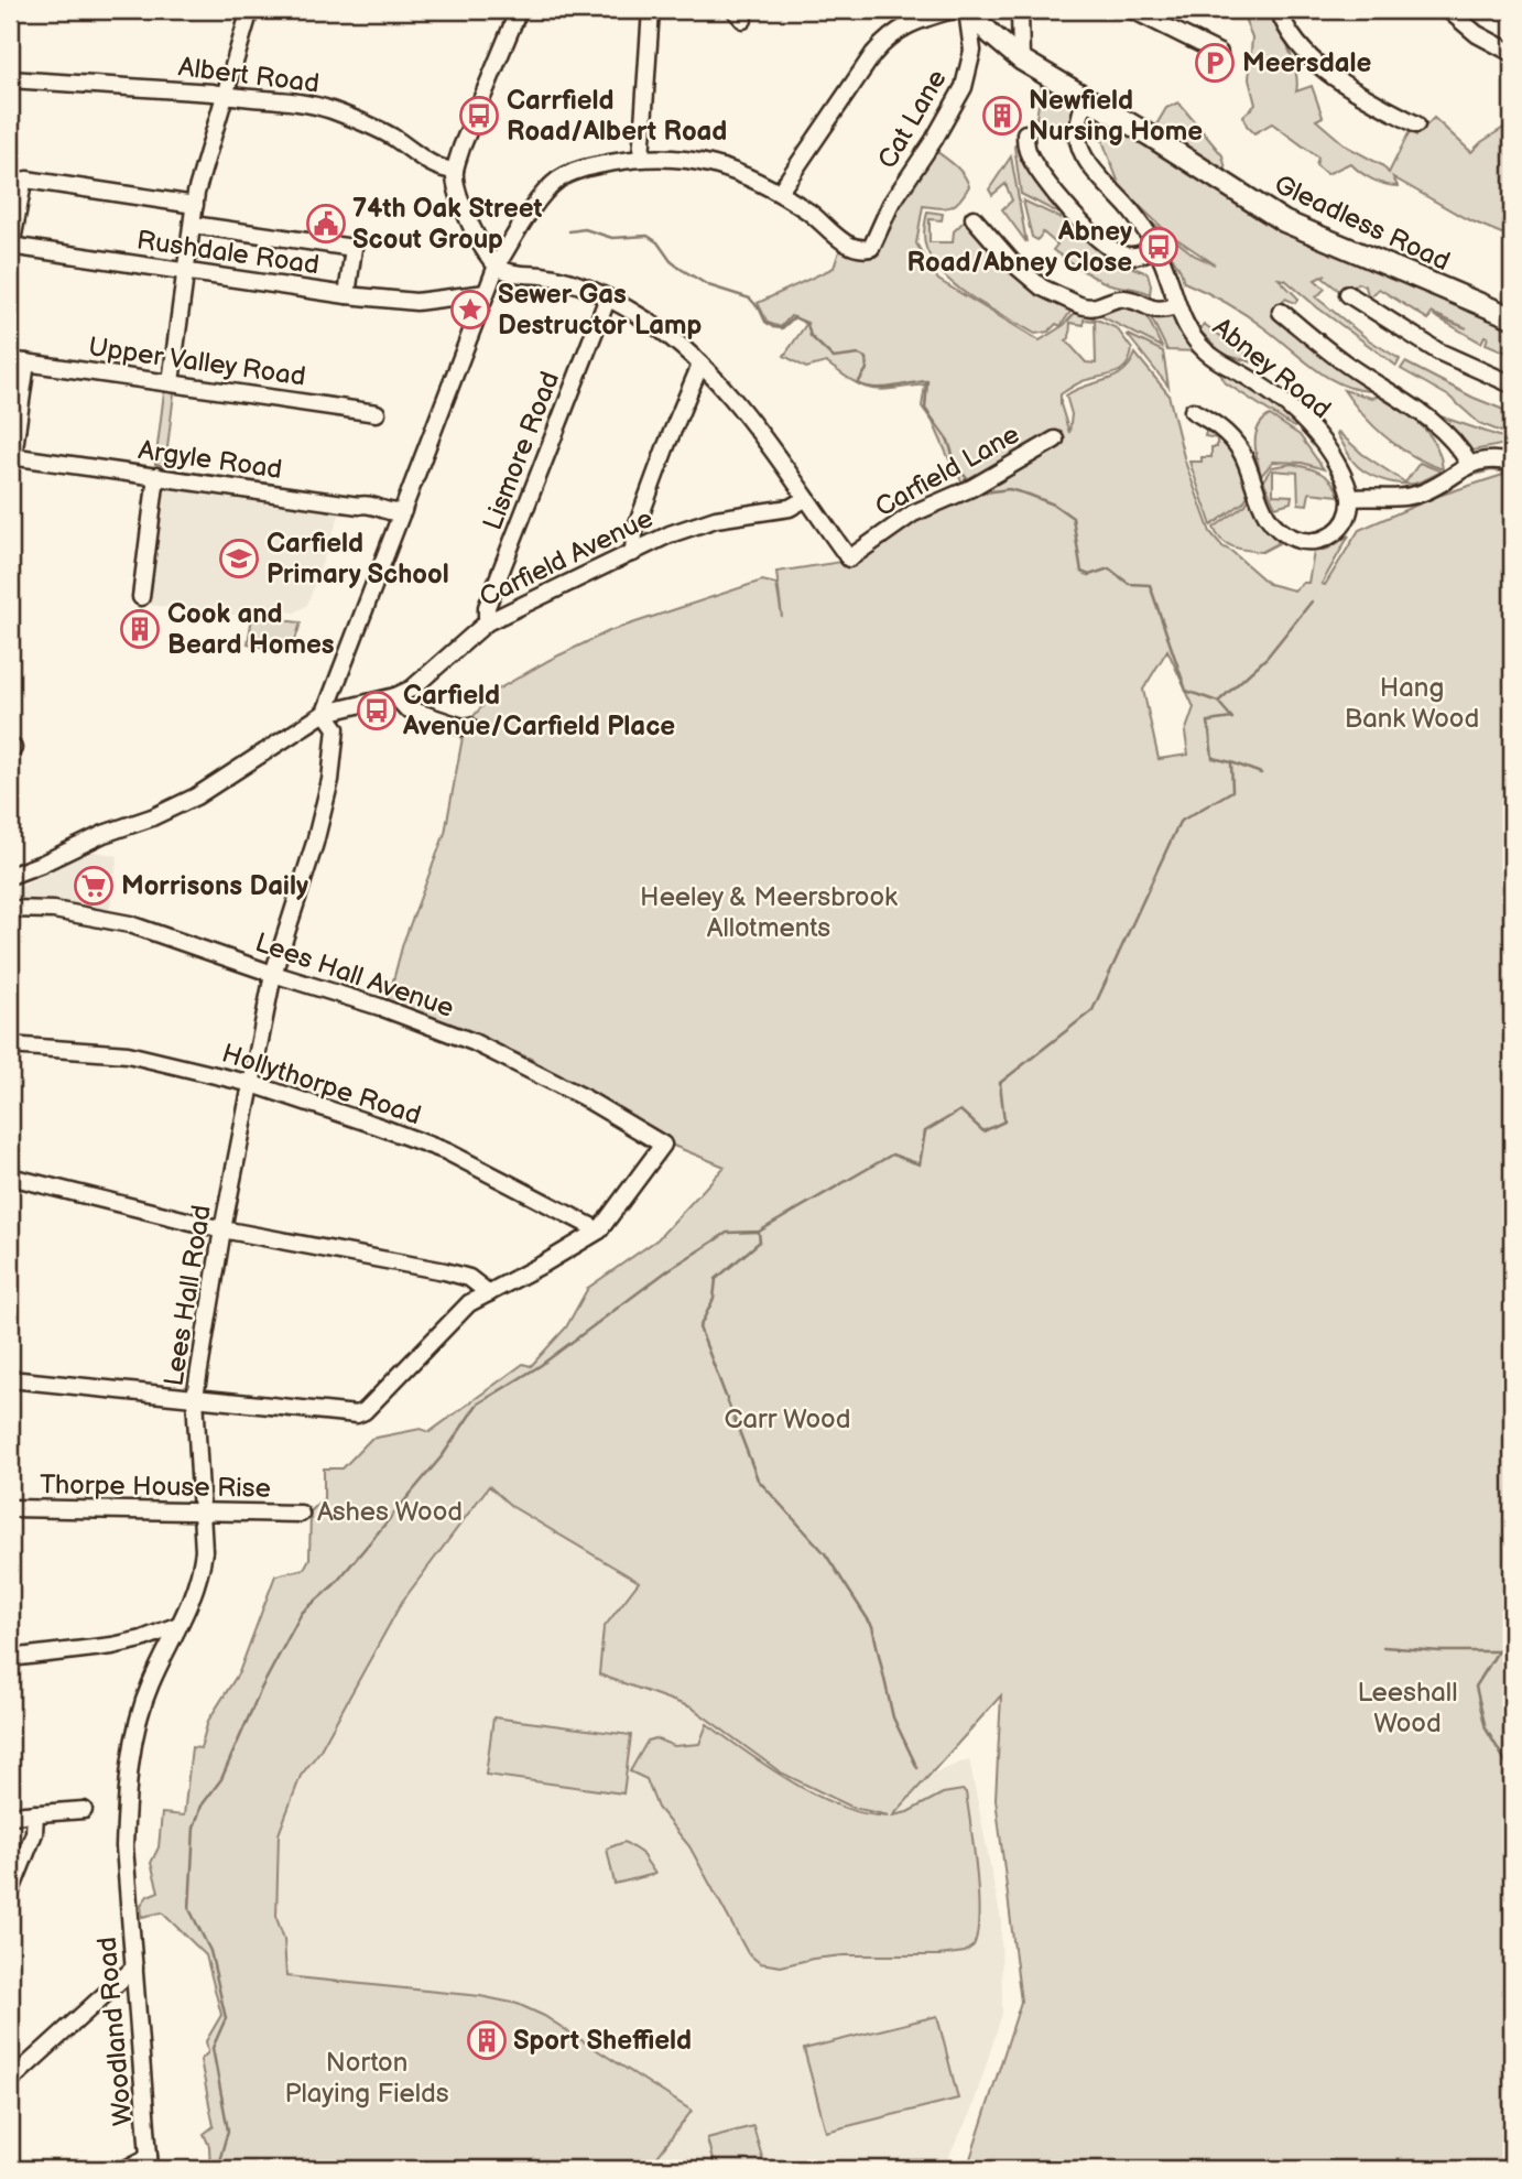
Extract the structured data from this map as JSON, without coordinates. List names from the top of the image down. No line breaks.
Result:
{"streets":{"main road":["Gleadless Road"],"street":["Albert Road","Cat Lane","Rushdale Road","Upper Valley Road","Abney Road","Lismore Road","Argyle Road","Carfield Lane","Carfield Avenue","Lees Hall Avenue","Hollythorpe Road","Lees Hall Road","Thorpe House Rise","Woodland Road"]},"crossings":[["Cat Lane","Gleadless Road"],["Gleadless Road","Abney Road"],["Lismore Road","Carfield Avenue"],["Carfield Lane","Carfield Avenue"],["Carfield Avenue","Lees Hall Road"],["Lees Hall Avenue","Hollythorpe Road"],["Lees Hall Avenue","Lees Hall Road"],["Hollythorpe Road","Lees Hall Road"],["Lees Hall Road","Thorpe House Rise"],["Lees Hall Road","Woodland Road"]],"parks":["Hang Bank Wood","Heeley & Meersbrook Allotments","Carr Wood","Ashes Wood","Leeshall Wood","Norton Playing Fields"],"places":{"parking":["Meersdale"],"bus stop":["Carrfield Road/Albert Road","Abney Road/Abney Close","Carfield Avenue/Carfield Place"],"building":["Newfield Nursing Home","Cook and Beard Homes","Sport Sheffield"],"public building":["74th Oak Street Scout Group"],"place":["Sewer Gas Destructor Lamp"],"school or university":["Carfield Primary School"],"supermarket":["Morrisons Daily"]}}
